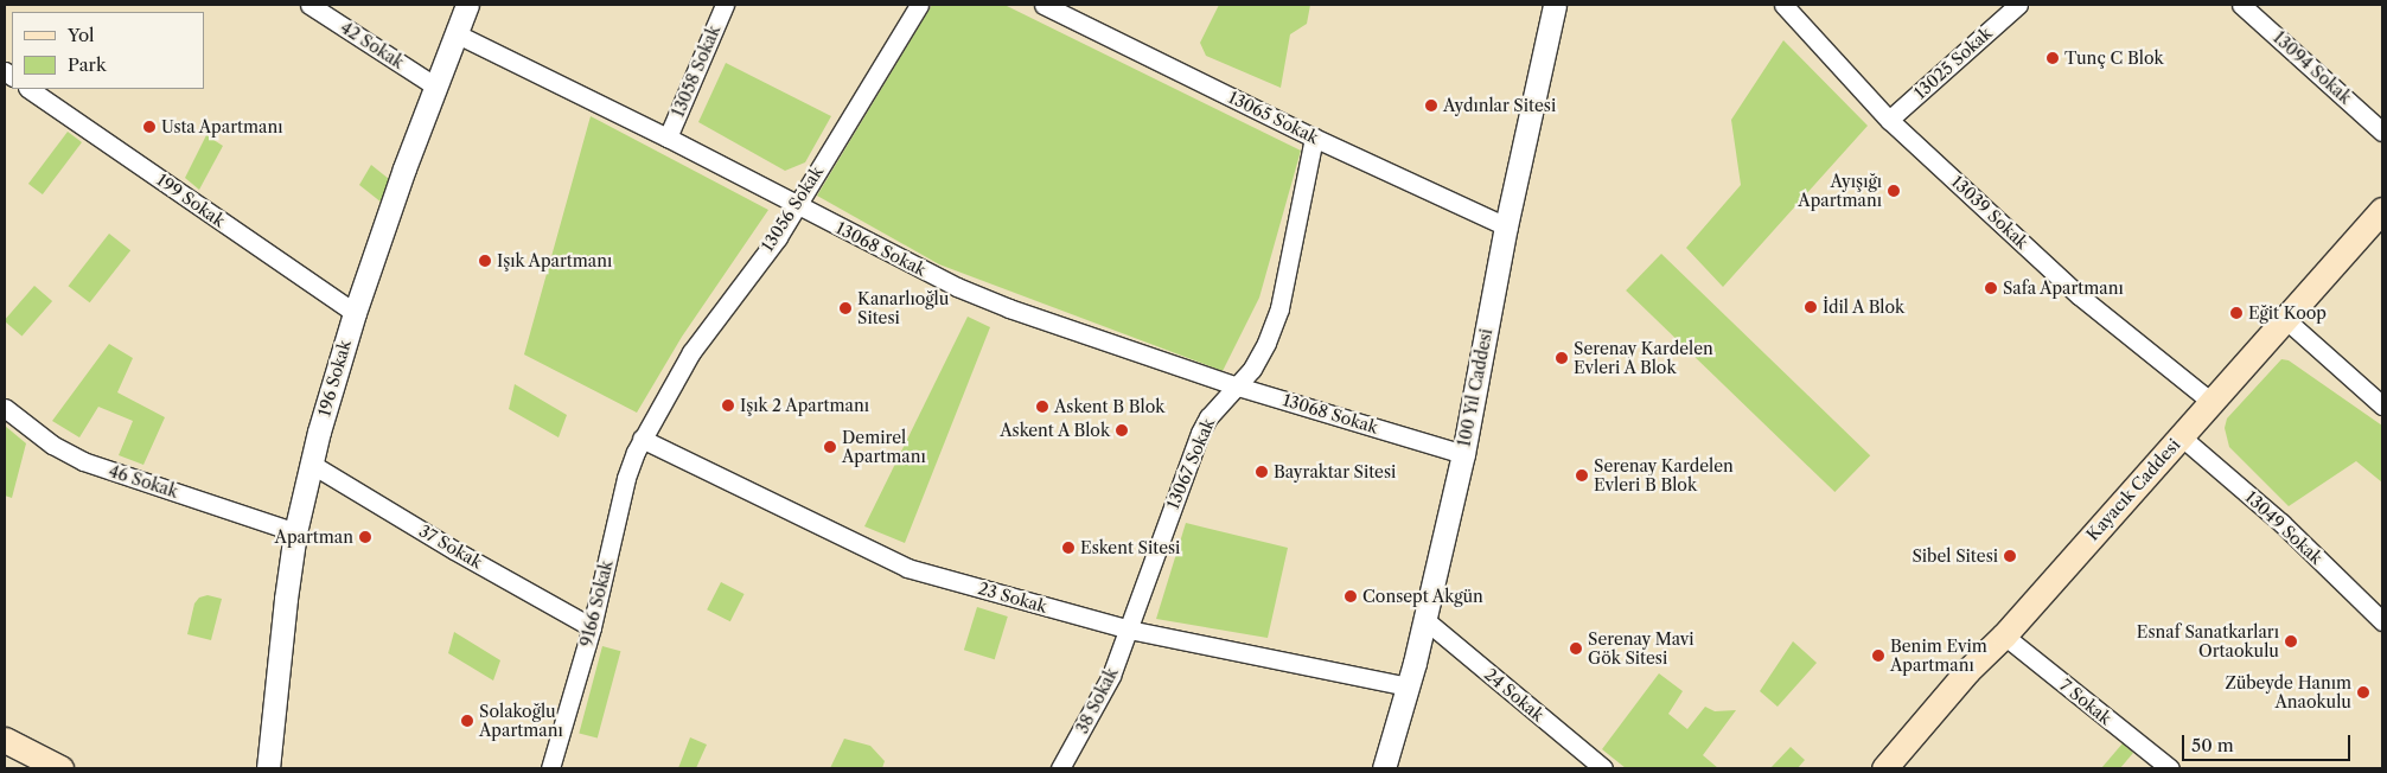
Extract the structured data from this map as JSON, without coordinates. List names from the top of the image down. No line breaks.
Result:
{"streets":{"main road":["Kayacık Caddesi"],"street":["42 Sokak","13025 Sokak","13094 Sokak","13058 Sokak","13065 Sokak","199 Sokak","13056 Sokak","13039 Sokak","13068 Sokak","196 Sokak","100 Yıl Caddesi","13067 Sokak","46 Sokak","13049 Sokak","37 Sokak","23 Sokak","9166 Sokak","24 Sokak","38 Sokak","7 Sokak"]},"crossings":[["42 Sokak","196 Sokak"],["13025 Sokak","13039 Sokak"],["13058 Sokak","13068 Sokak"],["13065 Sokak","100 Yıl Caddesi"],["13065 Sokak","13067 Sokak"],["199 Sokak","196 Sokak"],["13056 Sokak","13068 Sokak"],["13056 Sokak","23 Sokak"],["13056 Sokak","9166 Sokak"],["13039 Sokak","Kayacık Caddesi"],["13068 Sokak","196 Sokak"],["13068 Sokak","100 Yıl Caddesi"],["13068 Sokak","13067 Sokak"],["196 Sokak","46 Sokak"],["196 Sokak","37 Sokak"],["100 Yıl Caddesi","23 Sokak"],["100 Yıl Caddesi","24 Sokak"],["13067 Sokak","23 Sokak"],["13067 Sokak","38 Sokak"],["Kayacık Caddesi","13049 Sokak"],["Kayacık Caddesi","7 Sokak"],["37 Sokak","9166 Sokak"],["23 Sokak","9166 Sokak"],["23 Sokak","38 Sokak"]],"places":["Tunç C Blok","Aydınlar Sitesi","Usta Apartmanı","Ayışığı Apartmanı","Işık Apartmanı","Safa Apartmanı","İdil A Blok","Kanarlıoğlu Sitesi","Eğit Koop","Serenay Kardelen Evleri A Blok","Işık 2 Apartmanı","Askent B Blok","Askent A Blok","Demirel Apartmanı","Bayraktar Sitesi","Serenay Kardelen Evleri B Blok","Apartman","Eskent Sitesi","Sibel Sitesi","Consept Akgün","Esnaf Sanatkarları Ortaokulu","Serenay Mavi Gök Sitesi","Benim Evim Apartmanı","Zübeyde Hanım Anaokulu","Solakoğlu Apartmanı"],"legend":["Yol","Park"],"scale_bar":"50 m"}
